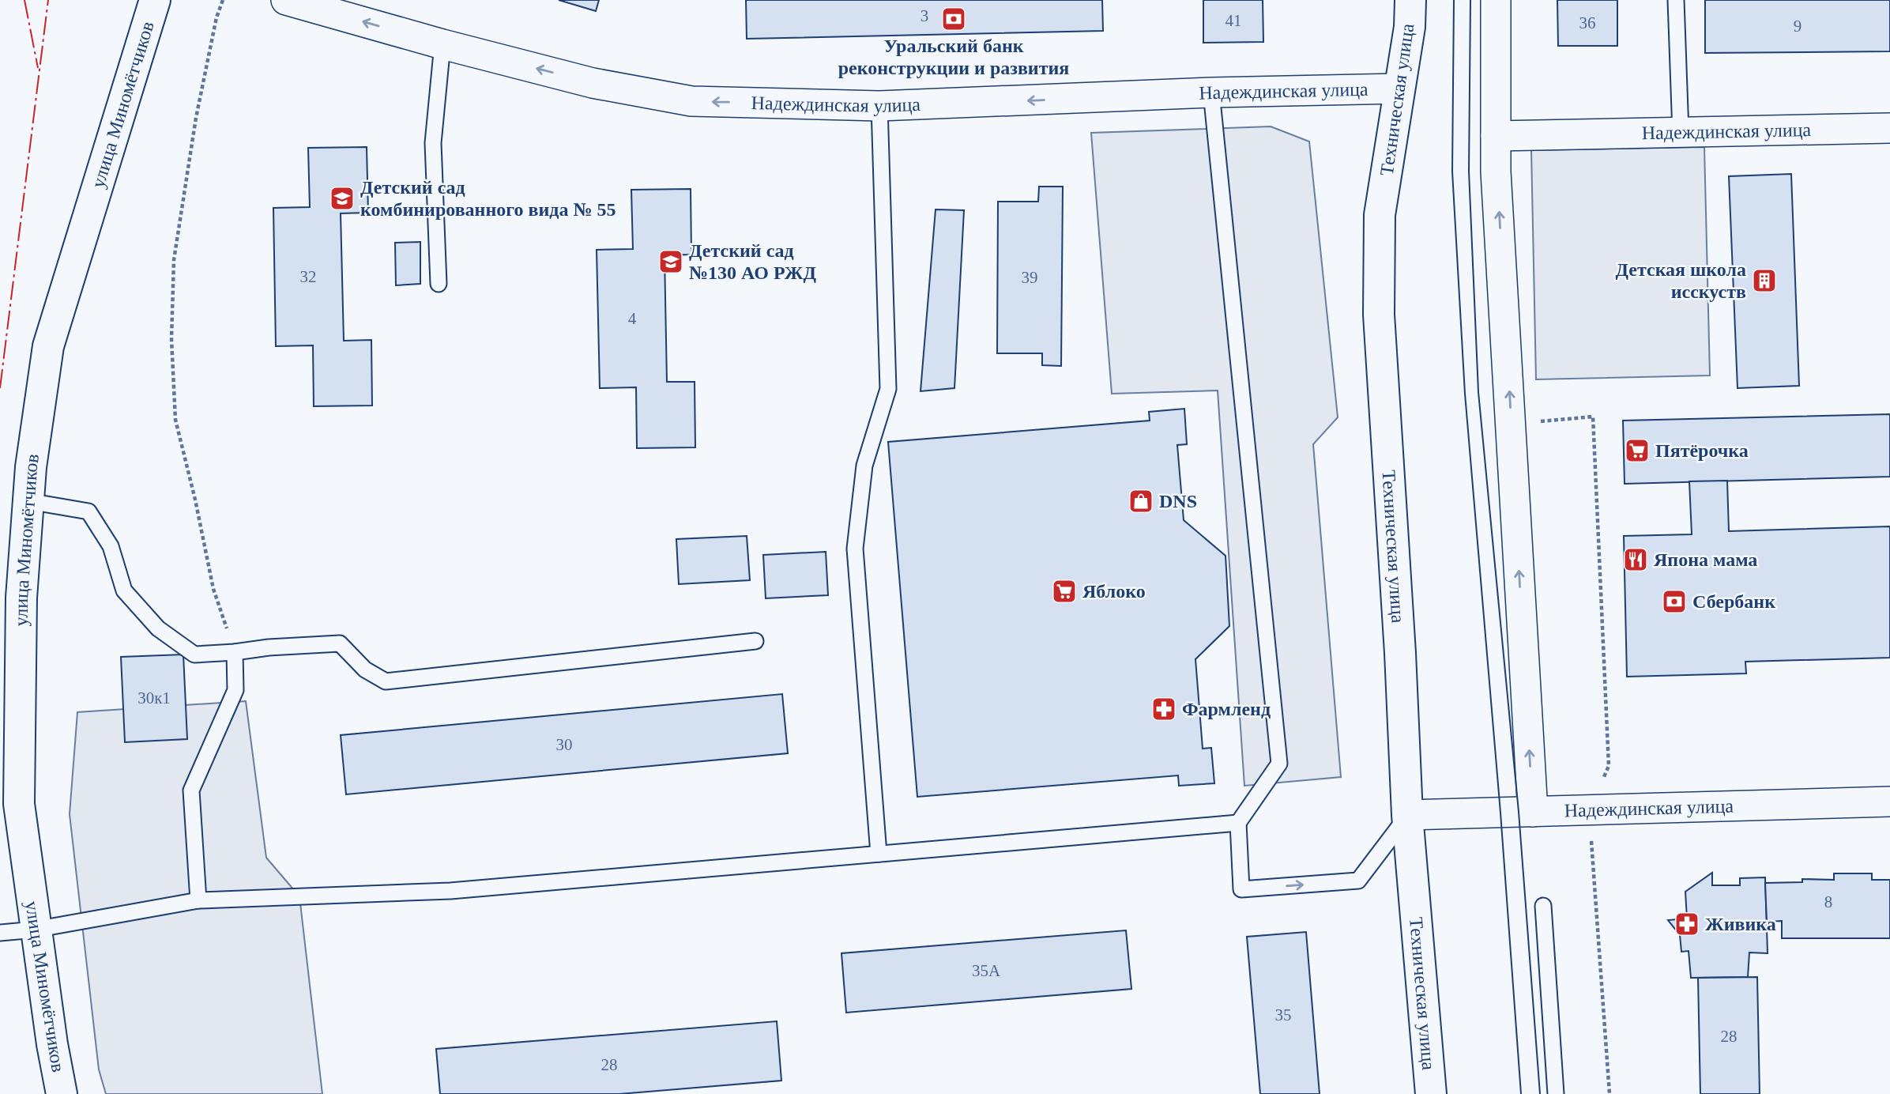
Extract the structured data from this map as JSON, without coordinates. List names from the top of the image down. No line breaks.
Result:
{"streets":{"street":["Надеждинская улица","Техническая улица","улица Миномётчиков"]},"crossings":[["Надеждинская улица","Техническая улица"]],"one_way":["Надеждинская улица"],"places":{"bank":["Уральский банк реконструкции и развития","Сбербанк"],"school or university":["Детский сад комбинированного вида № 55","Детский сад №130 АО РЖД"],"building":["Детская школа исскуств"],"supermarket":["Пятёрочка","Яблоко"],"shop":["DNS"],"restaurant":["Япона мама"],"pharmacy":["Фармленд","Живика"]},"house_numbers":["3","41","36","9","32","39","4","30к1","30","8","35А","35","28","28"]}
